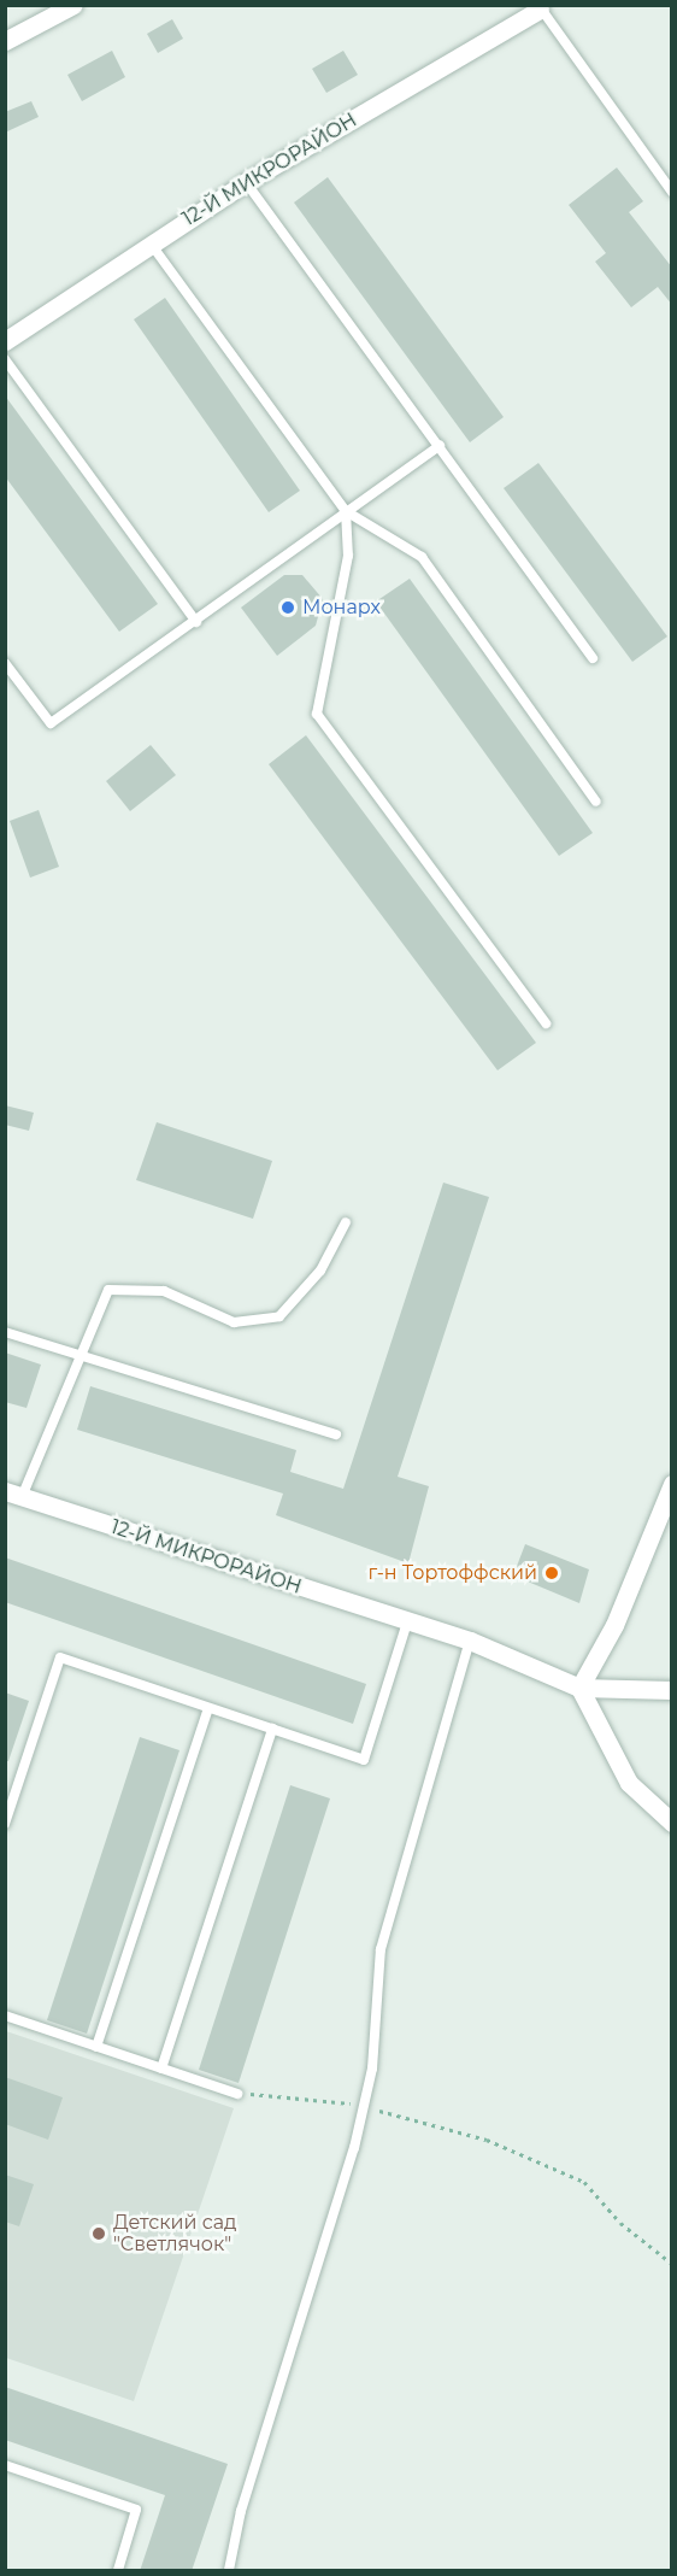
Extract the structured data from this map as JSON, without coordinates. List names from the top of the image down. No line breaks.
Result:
{"streets":{"street":["12-Й МИКРОРАЙОН"]},"places":["Монарх","г-н Тортоффский","Детский сад \"Светлячок\""]}
